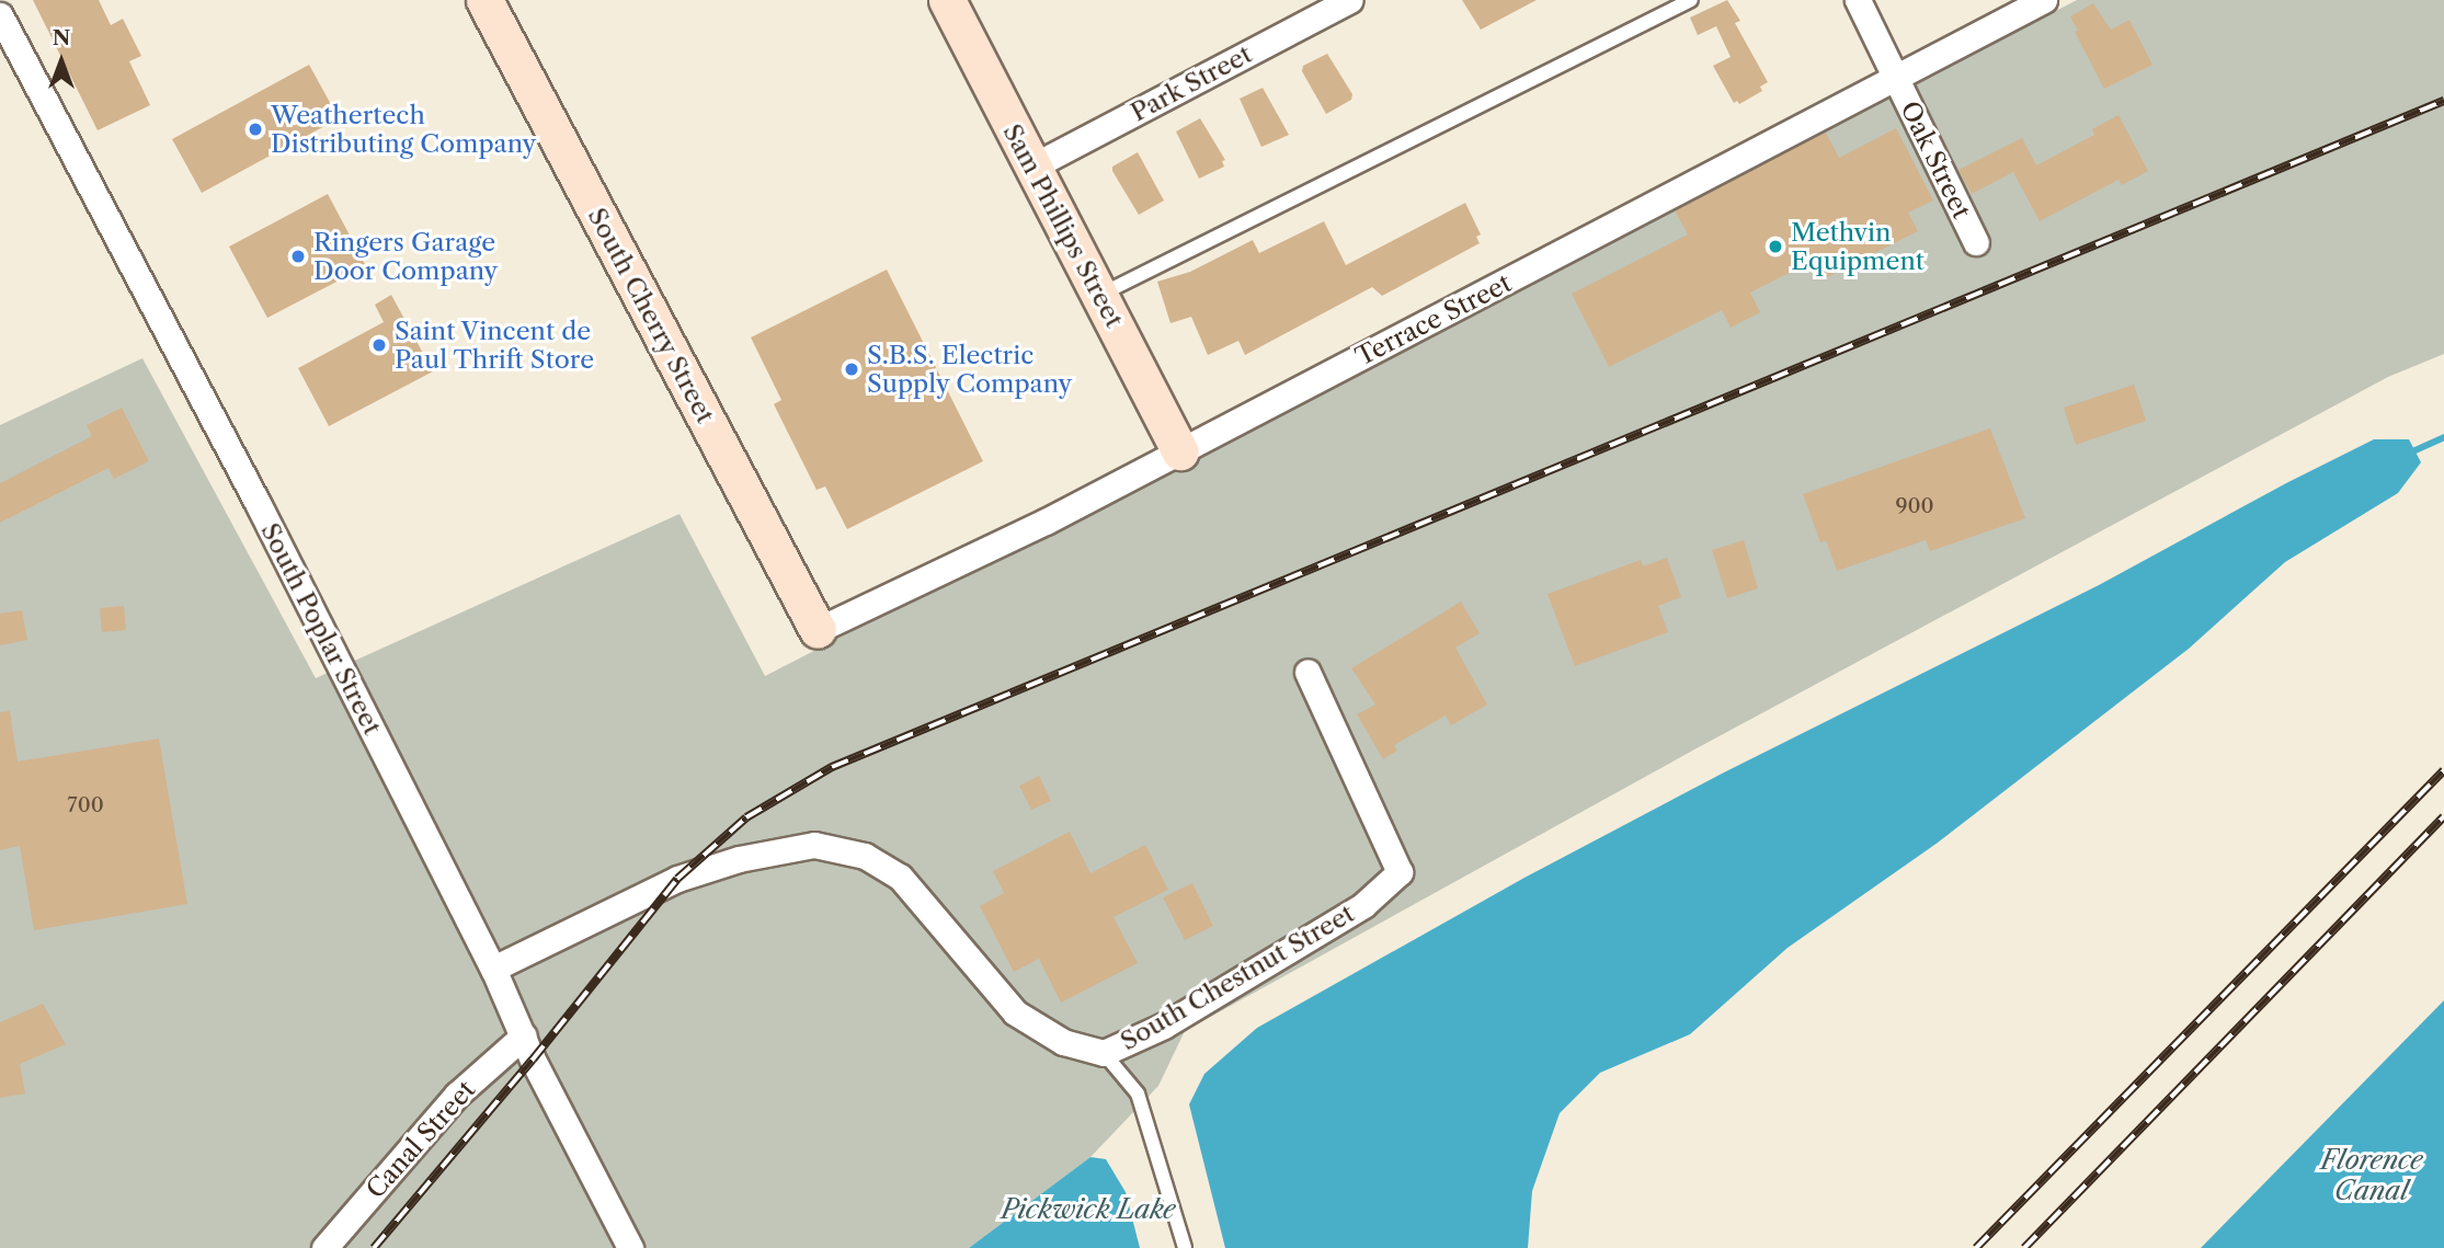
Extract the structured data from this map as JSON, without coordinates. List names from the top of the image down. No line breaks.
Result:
{"streets":{"street":["Park Street","Oak Street","Sam Phillips Street","South Cherry Street","Terrace Street","South Poplar Street","South Chestnut Street","Canal Street"]},"crossings":[["Park Street","Sam Phillips Street"],["Oak Street","Terrace Street"],["Sam Phillips Street","Terrace Street"],["South Cherry Street","Terrace Street"],["South Poplar Street","South Chestnut Street"],["South Poplar Street","Canal Street"]],"water":["Florence Canal","Pickwick Lake"],"places":["Weathertech Distributing Company","Methvin Equipment","Ringers Garage Door Company","Saint Vincent de Paul Thrift Store","S.B.S. Electric Supply Company"],"house_numbers":["900","700"],"north":"top"}
